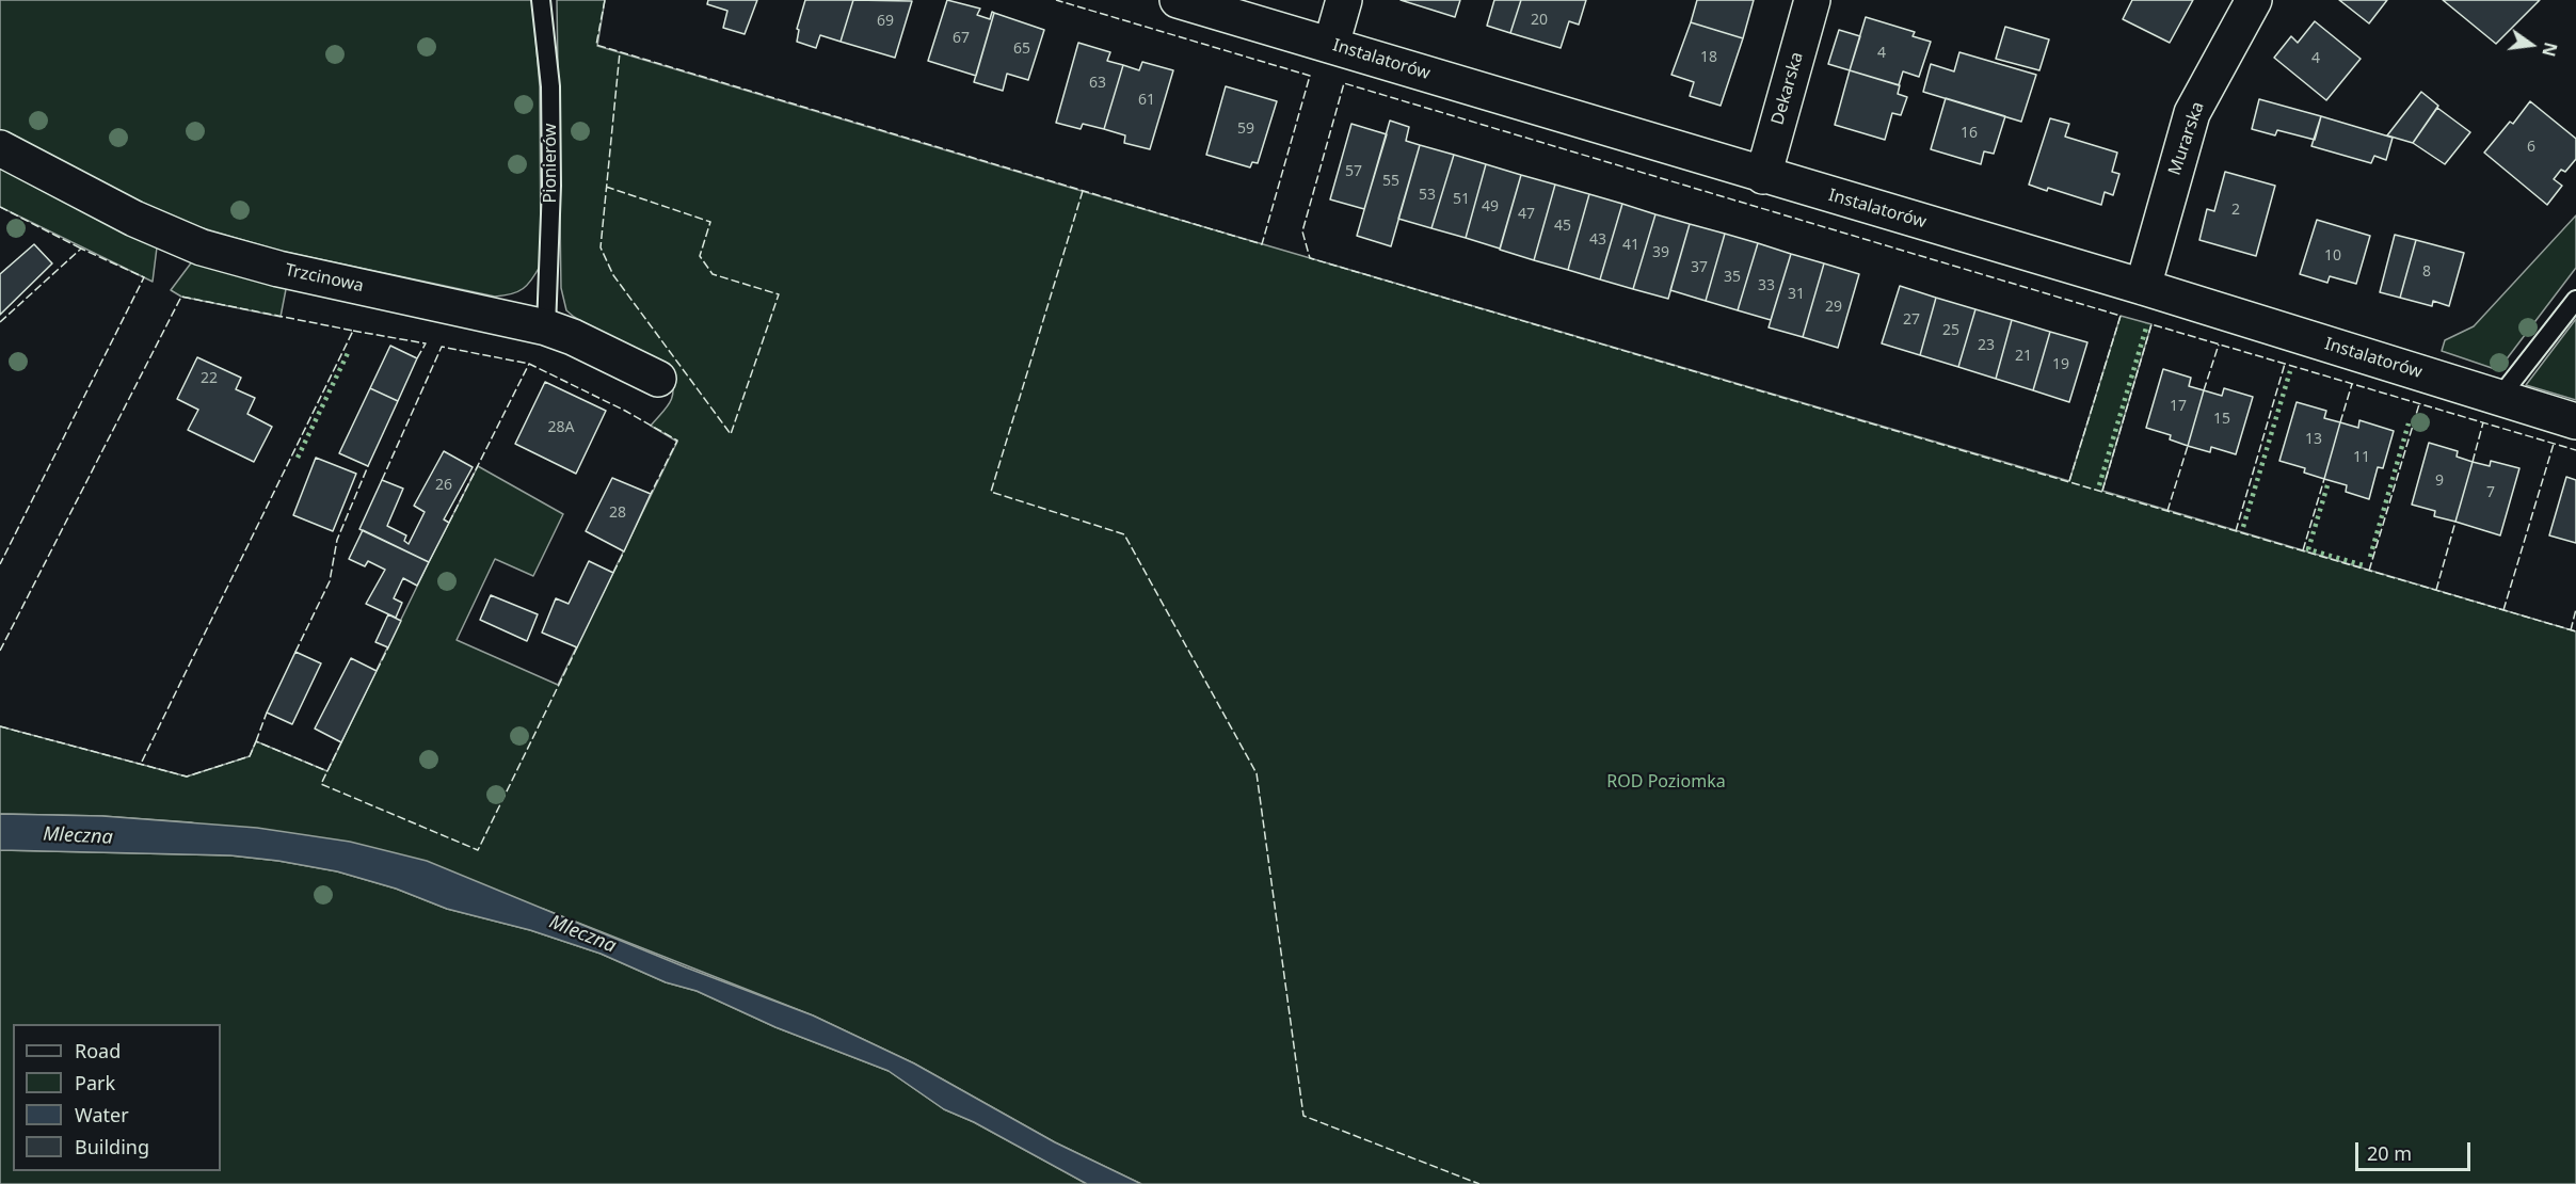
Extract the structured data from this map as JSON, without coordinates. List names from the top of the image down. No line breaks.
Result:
{"streets":{"street":["Instalatorów","Dekarska","Murarska","Trzcinowa"],"lane":["Pionierów"]},"crossings":[["Instalatorów","Dekarska"],["Instalatorów","Murarska"],["Pionierów","Trzcinowa"]],"water":["Mleczna"],"parks":["ROD Poziomka"],"house_numbers":["20","69","67","65","4","18","4","63","61","59","16","6","57","55","53","51","49","2","47","45","43","41","39","10","37","8","35","33","31","29","27","25","23","21","19","22","17","15","28A","13","11","9","26","7","28"],"legend":["Road","Park","Water","Building"],"scale_bar":"20 m","north":"right"}
